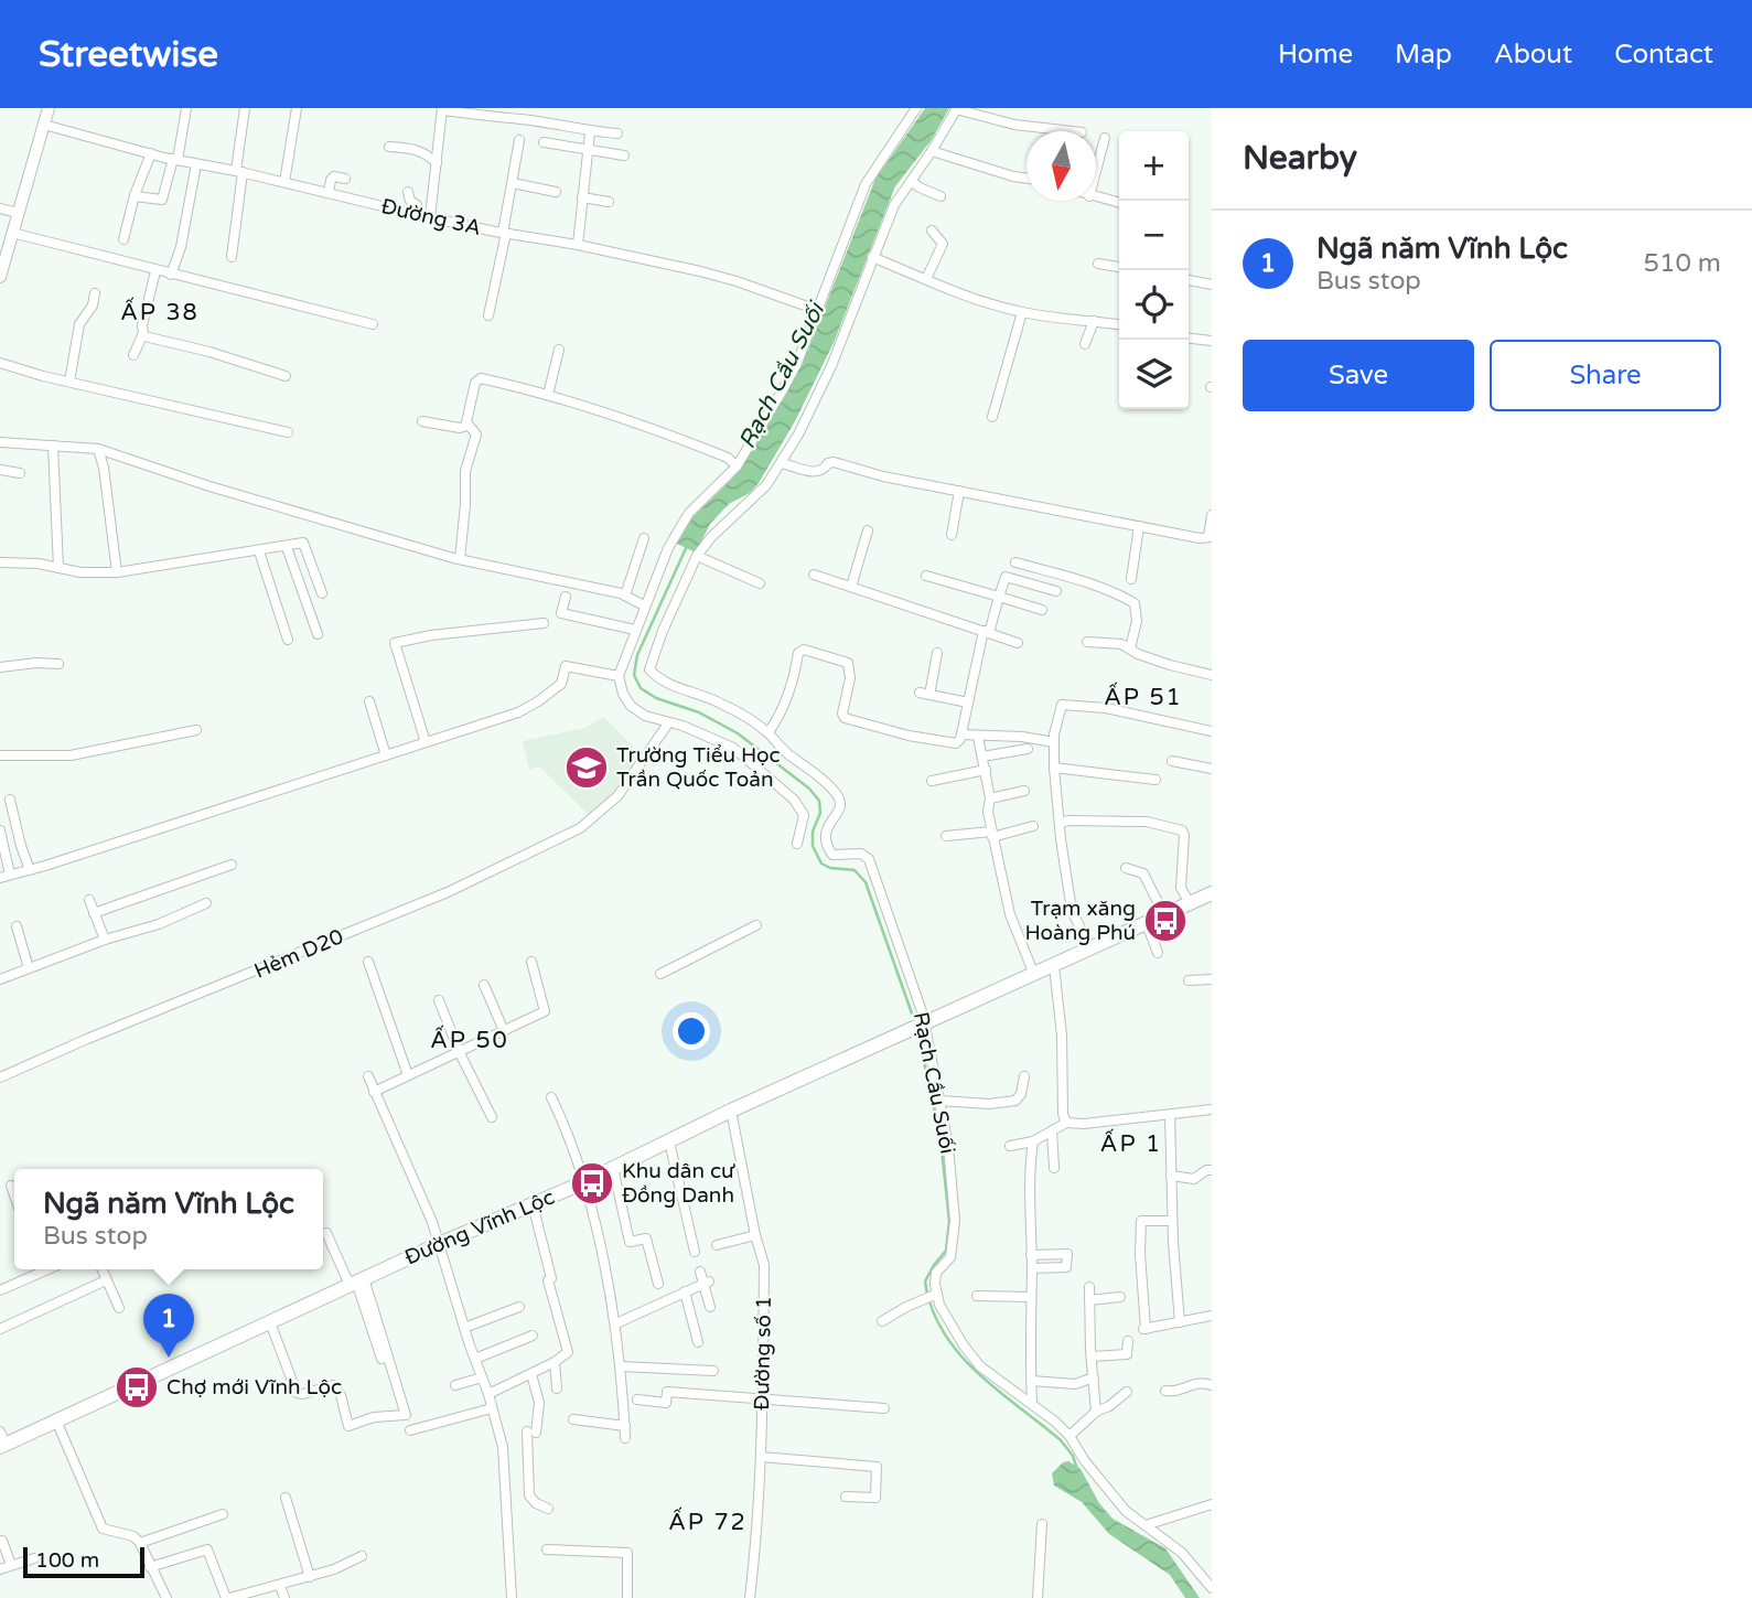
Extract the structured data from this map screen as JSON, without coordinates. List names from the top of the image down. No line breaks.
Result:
{"streets":{"main road":["Đường Vĩnh Lộc"],"street":["Đường 3A","Hẻm D20","Rạch Cầu Suối","Đường số 1"]},"crossings":[["Rạch Cầu Suối","Đường Vĩnh Lộc"],["Đường Vĩnh Lộc","Đường số 1"]],"districts":["ẤP 38","ẤP 51","ẤP 50","ẤP 1","ẤP 72"],"water":["Rạch Cầu Suối"],"places":{"school or university":["Trường Tiểu Học Trần Quốc Toản"],"bus stop":["Trạm xăng Hoàng Phú","Khu dân cư Đồng Danh","Chợ mới Vĩnh Lộc"]},"scale_bar":"100 m","north":"bottom","page":{"header":"Streetwise","nav":["Home","Map","About","Contact"],"heading":"Nearby","map_buttons":["+","−"],"list":[{"mark":"1","name":"Ngã năm Vĩnh Lộc","note":"Bus stop","value":"510 m"}],"buttons":["Save","Share"],"popup":["Ngã năm Vĩnh Lộc","Bus stop"],"pins":"1","scale":"100 m"}}
